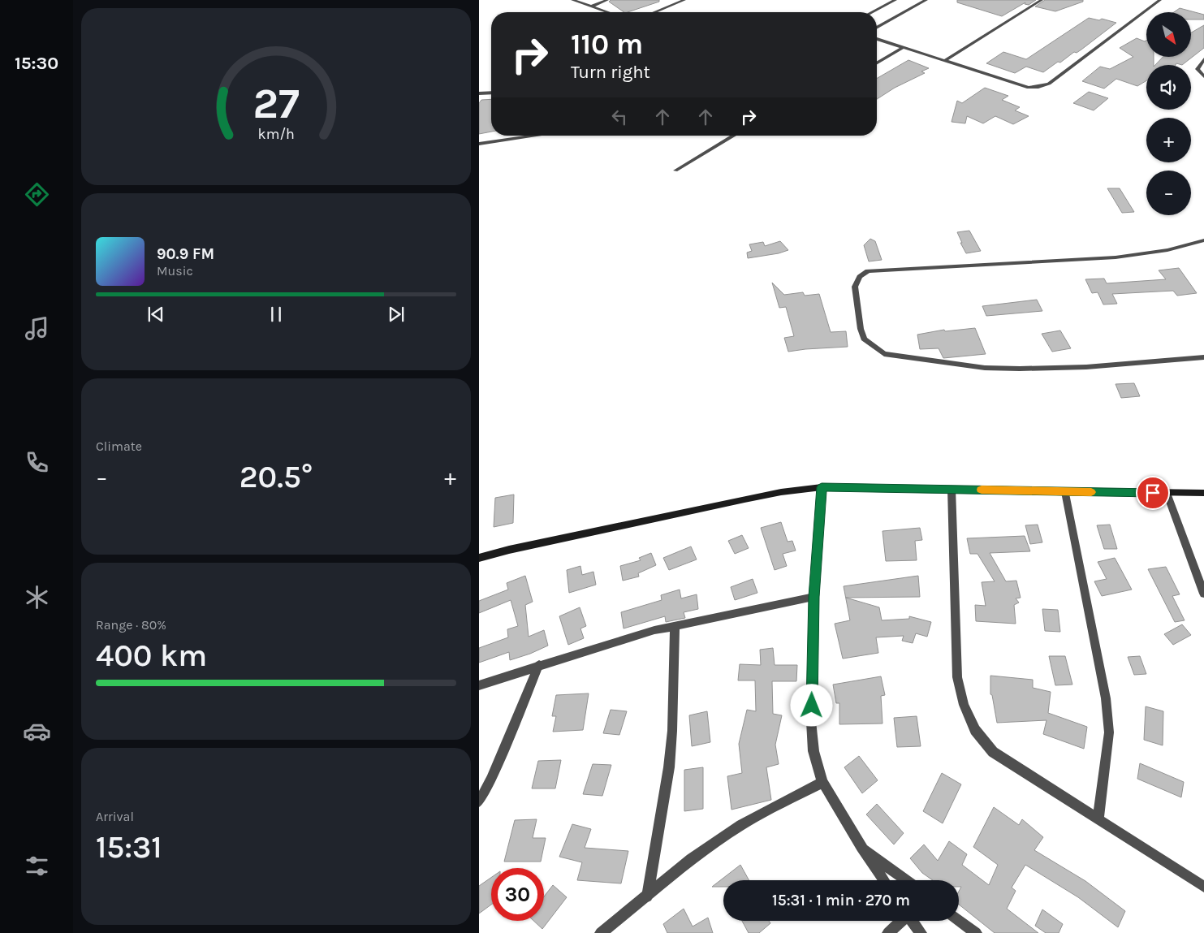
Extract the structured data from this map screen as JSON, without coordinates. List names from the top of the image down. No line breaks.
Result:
{"north":"bottom right","page":{"tabs":"15:30","map_buttons":["+","−"],"turn":["110 m","Turn right"],"song":["90.9 FM","Music"],"tile":["Climate",["Range · 80%","400 km"],["Arrival","15:31"]],"heat":["−","20.5°","+"],"limit":"30","trip":"15:31 · 1 min · 270 m","gauge":["27","km/h"]}}
